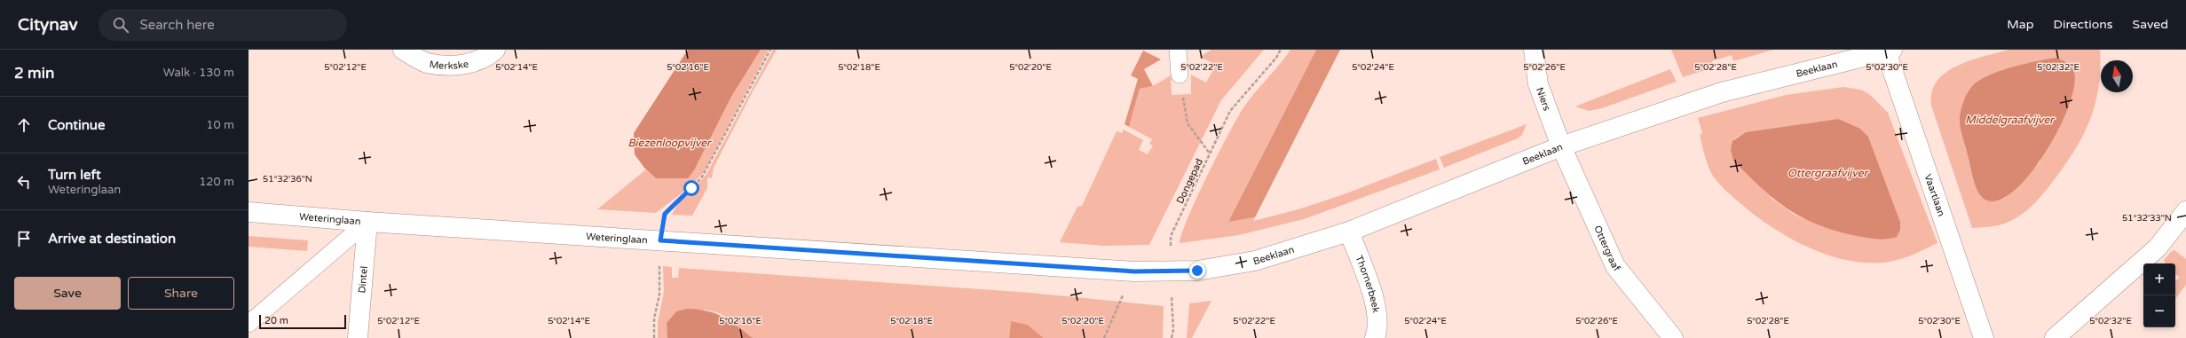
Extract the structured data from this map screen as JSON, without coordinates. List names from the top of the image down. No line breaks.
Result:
{"streets":{"street":["Merkske","Beeklaan","Niers","Vaartlaan","Weteringlaan","Ottergraaf","Dintel","Thornerbeek"],"path":["Dongepad"]},"crossings":[["Beeklaan","Niers"],["Beeklaan","Vaartlaan"],["Beeklaan","Weteringlaan"],["Beeklaan","Ottergraaf"],["Beeklaan","Thornerbeek"],["Niers","Ottergraaf"],["Dongepad","Weteringlaan"],["Weteringlaan","Dintel"]],"water":["Middelgraafvijver","Biezenloopvijver","Ottergraafvijver"],"scale_bar":"20 m","north":"top","page":{"header":"Citynav","search":"Search here","nav":["Map","Directions","Saved"],"heading":["2 min","Walk · 130 m"],"list":[["Continue","10 m"],["Turn left","Weteringlaan","120 m"],"Arrive at destination"],"map_buttons":["+","−"],"buttons":["Save","Share"],"scale":"20 m"},"coordinates":["5°02'12\"E","5°02'14\"E","5°02'16\"E","5°02'18\"E","5°02'20\"E","5°02'22\"E","5°02'24\"E","5°02'26\"E","5°02'28\"E","5°02'30\"E","5°02'32\"E","51°32'36\"N","51°32'33\"N"]}
